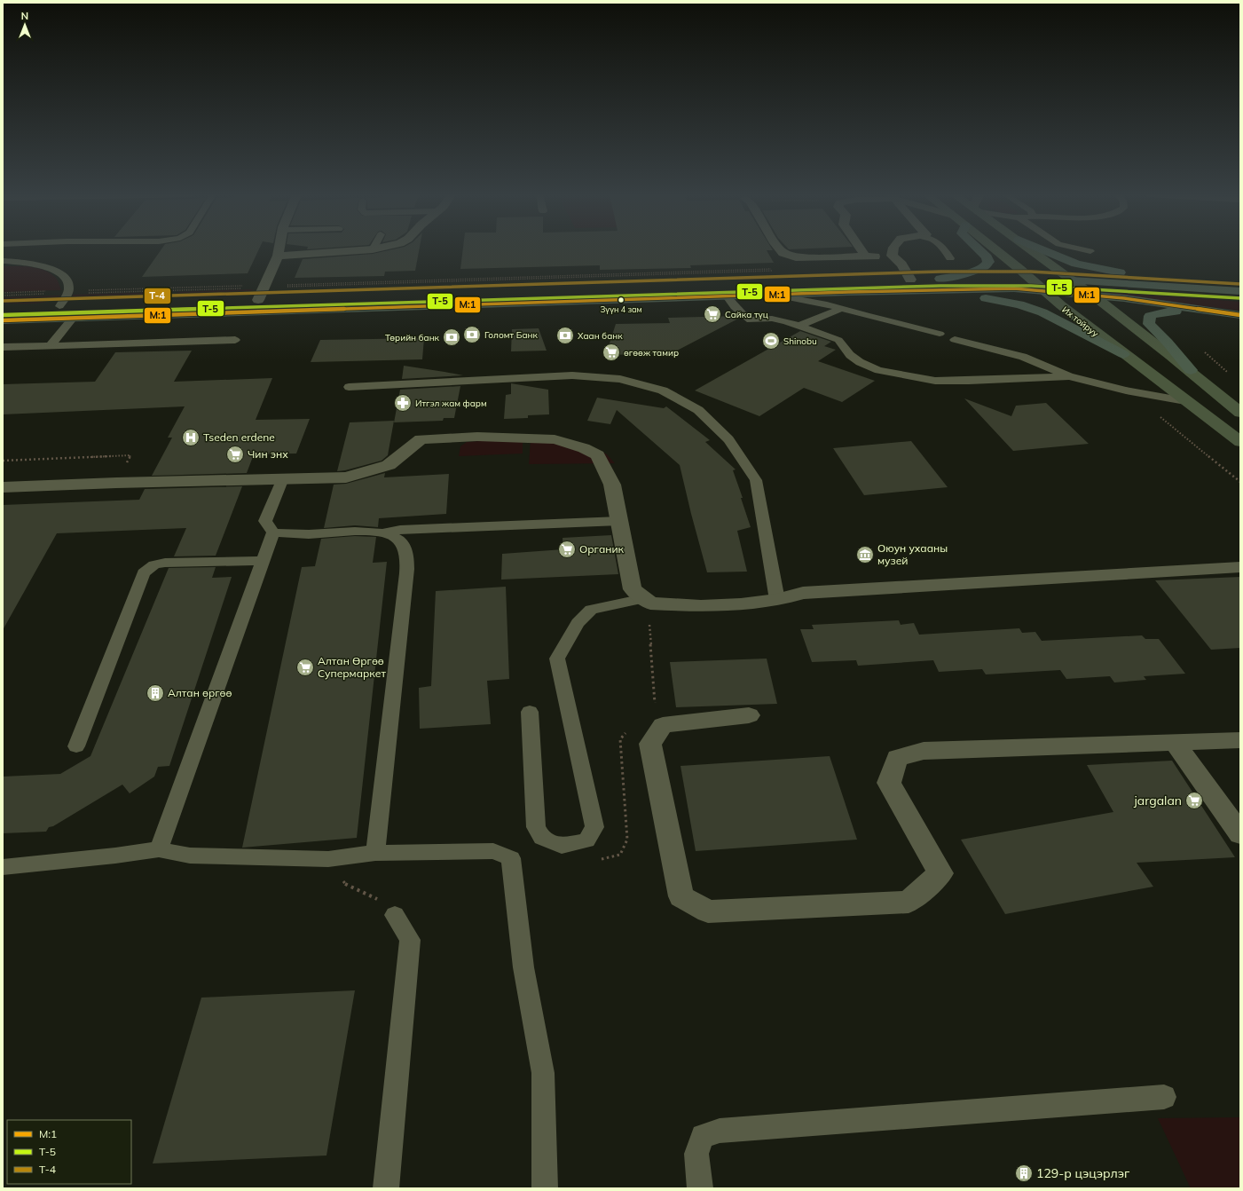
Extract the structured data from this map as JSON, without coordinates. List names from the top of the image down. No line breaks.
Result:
{"streets":{"main road":["Их тойруу"]},"places":{"other":["Зүүн 4 зам"],"supermarket":["Сайка түц","өгөөж тамир","Чин энх","Органик","Алтан Өргөө Супермаркет","jargalan"],"bank":["Голомт Банк","Хаан банк","Төрийн банк"],"sports":["Shinobu"],"pharmacy":["Итгэл жам фарм"],"hospital":["Tseden erdene"],"museum":["Оюун ухааны музей"],"building":["Алтан өргөө","129-р цэцэрлэг"]},"lines":["transit line Т-4","transit line Т-5","transit line М:1"],"legend":["М:1","Т-5","Т-4"],"north":"top"}
